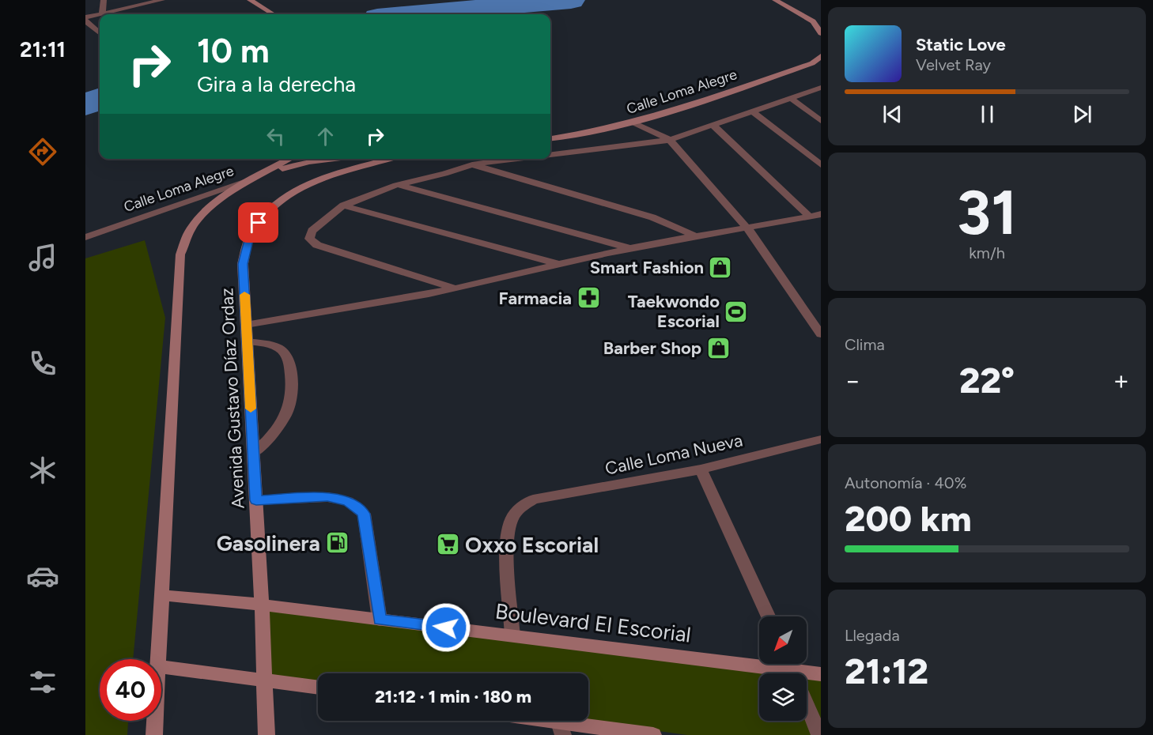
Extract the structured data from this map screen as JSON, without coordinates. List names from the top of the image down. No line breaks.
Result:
{"streets":{"street":["Calle Loma Alegre","Avenida Gustavo Díaz Ordaz","Calle Loma Nueva","Boulevard El Escorial"]},"crossings":[["Avenida Gustavo Díaz Ordaz","Boulevard El Escorial"],["Calle Loma Nueva","Boulevard El Escorial"]],"places":{"shop":["Smart Fashion","Barber Shop"],"pharmacy":["Farmacia"],"sports":["Taekwondo Escorial"],"fuel station":["Gasolinera"],"supermarket":["Oxxo Escorial"]},"north":"bottom left","page":{"tabs":"21:11","turn":["10 m","Gira a la derecha"],"song":["Static Love","Velvet Ray"],"tile":[["31","km/h"],"Clima",["Autonomía · 40%","200 km"],["Llegada","21:12"]],"heat":["−","22°","+"],"limit":"40","trip":"21:12 · 1 min · 180 m"}}
